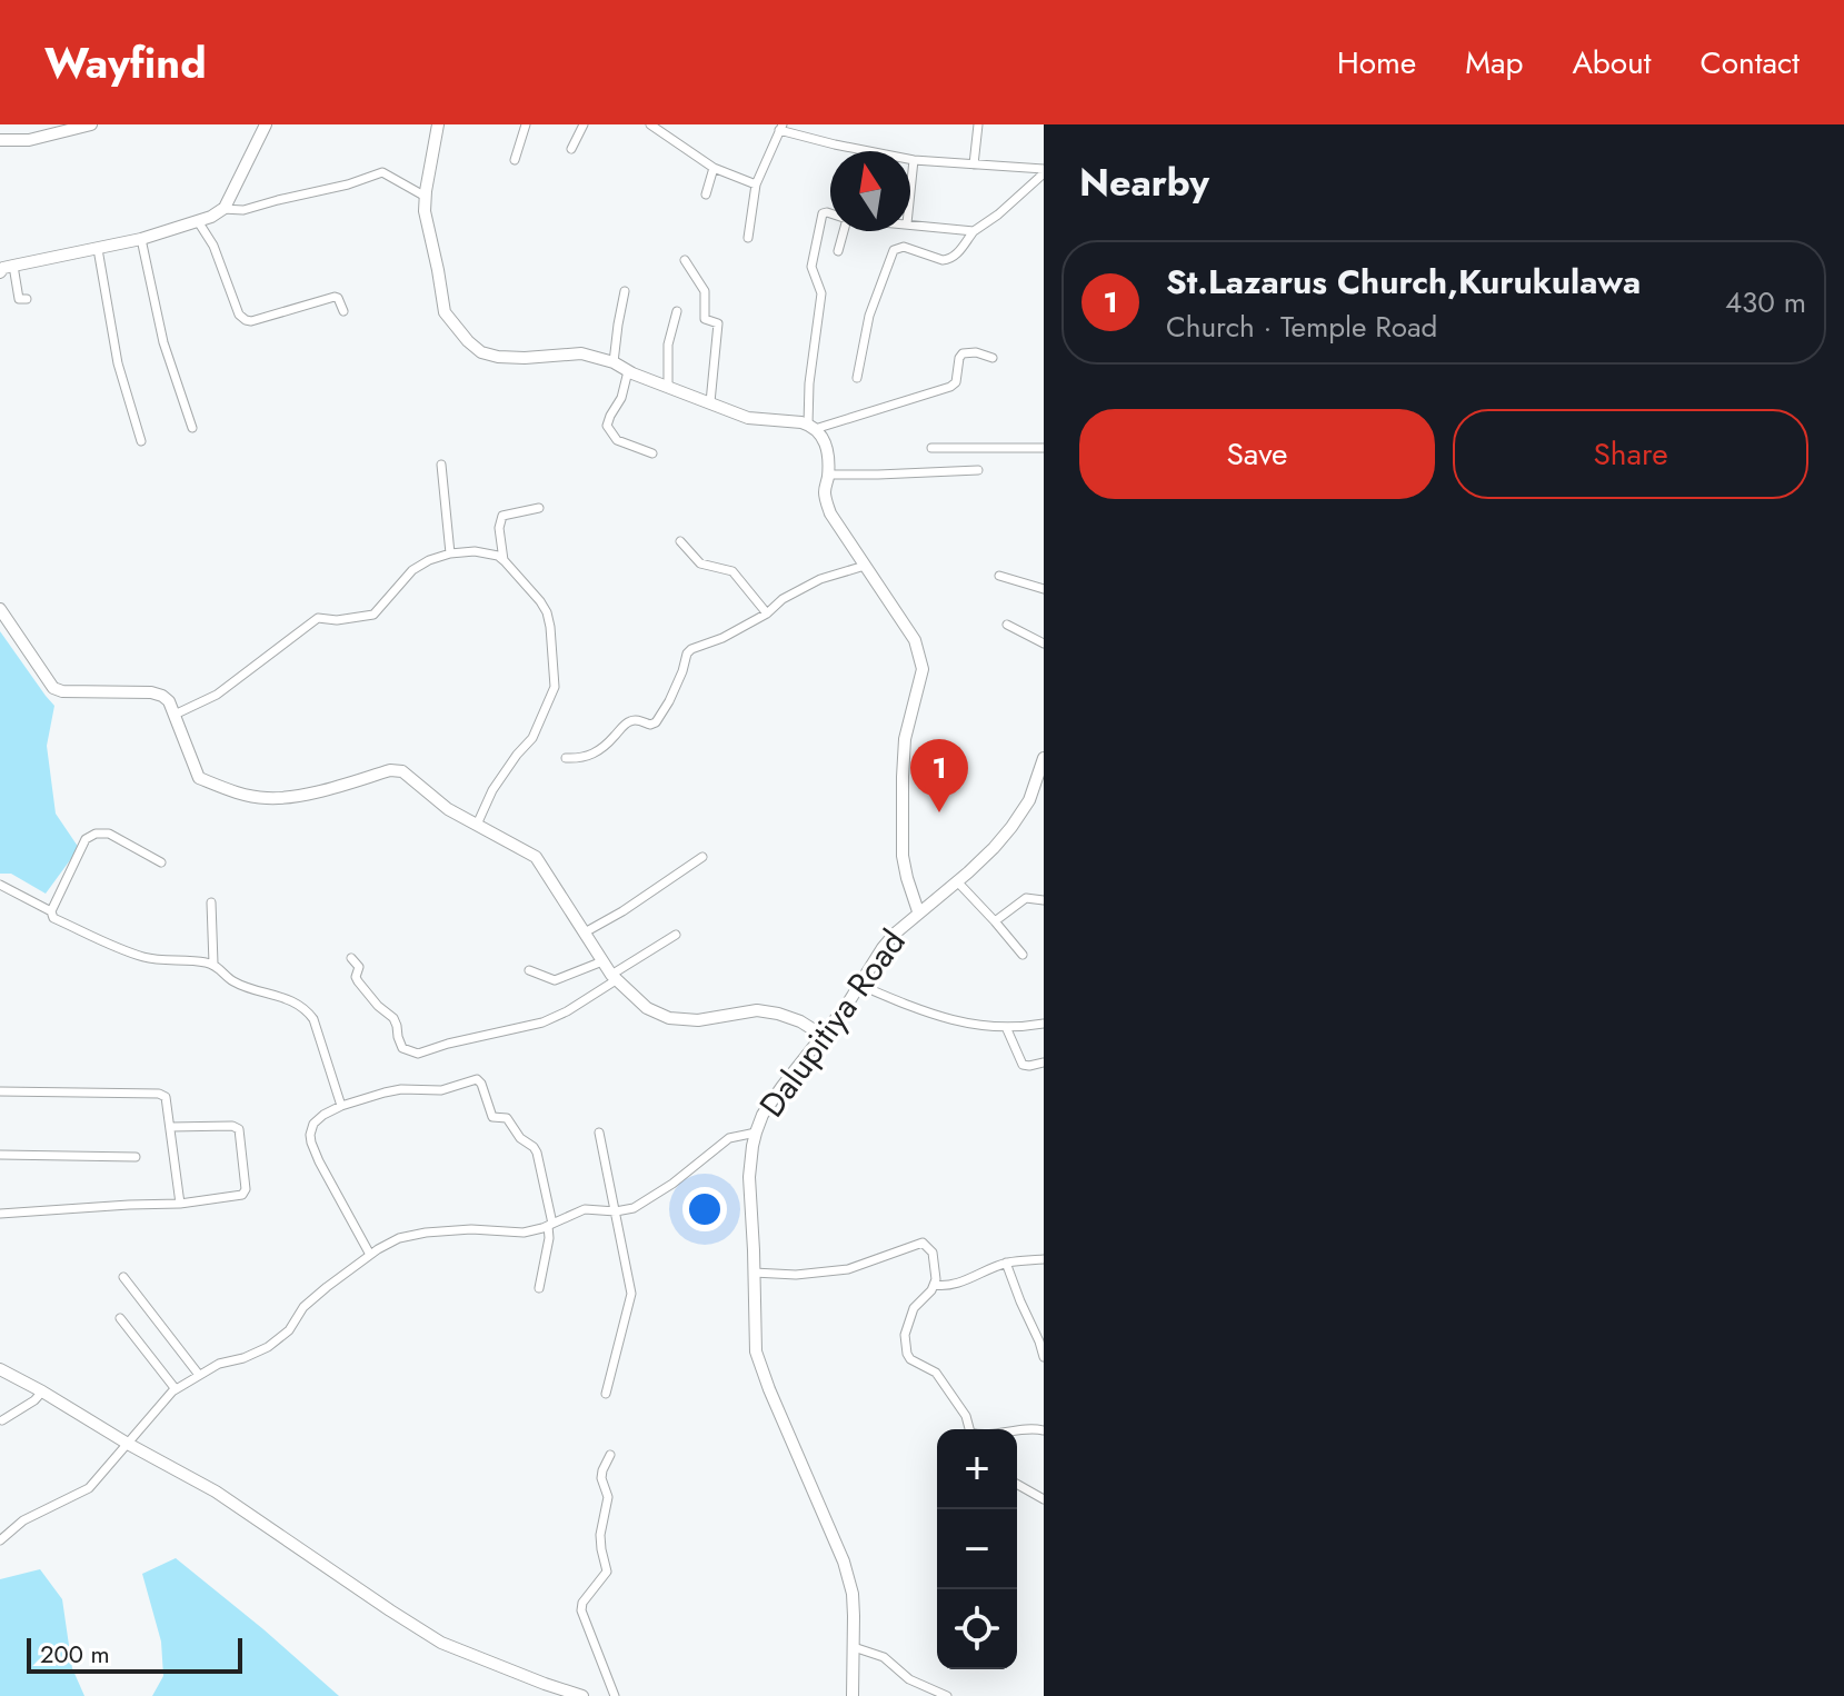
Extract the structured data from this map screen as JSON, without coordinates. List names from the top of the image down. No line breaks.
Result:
{"streets":{"street":["Dalupitiya Road"]},"scale_bar":"200 m","north":"top","page":{"header":"Wayfind","nav":["Home","Map","About","Contact"],"heading":"Nearby","list":[{"mark":"1","name":"St.Lazarus Church,Kurukulawa","note":"Church · Temple Road","value":"430 m"}],"buttons":["Save","Share"],"pins":"1","map_buttons":["+","−"],"scale":"200 m"}}
